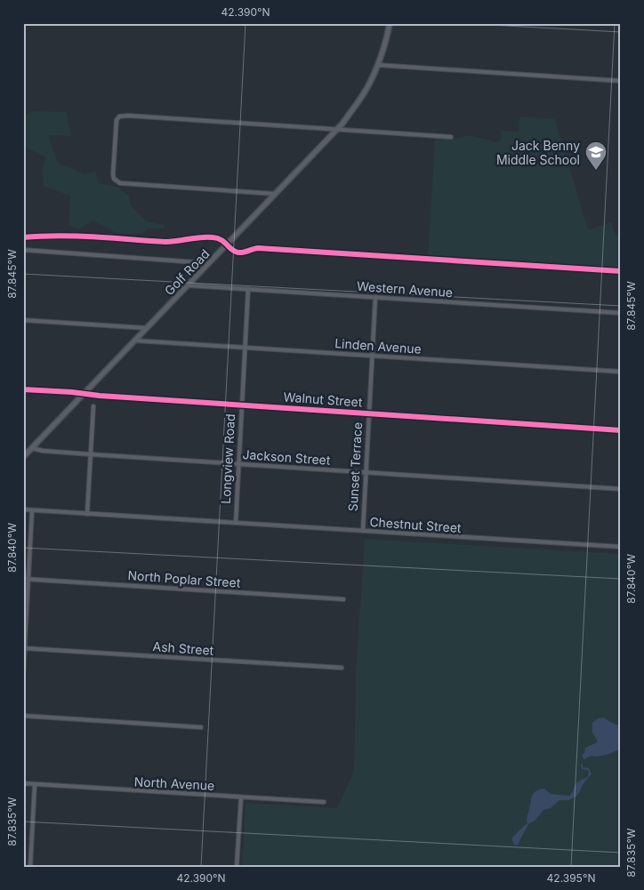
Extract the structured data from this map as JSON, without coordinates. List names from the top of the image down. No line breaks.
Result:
{"streets":{"street":["Golf Road","Western Avenue","Linden Avenue","Walnut Street","Jackson Street","Longview Road","Sunset Terrace","Chestnut Street","North Poplar Street","Ash Street","North Avenue"]},"crossings":[["Golf Road","Western Avenue"],["Golf Road","Linden Avenue"],["Golf Road","Walnut Street"],["Golf Road","Jackson Street"],["Western Avenue","Longview Road"],["Western Avenue","Sunset Terrace"],["Linden Avenue","Longview Road"],["Linden Avenue","Sunset Terrace"],["Walnut Street","Longview Road"],["Walnut Street","Sunset Terrace"],["Jackson Street","Longview Road"],["Jackson Street","Sunset Terrace"],["Longview Road","Chestnut Street"],["Sunset Terrace","Chestnut Street"]],"places":{"school or university":["Jack Benny Middle School"]},"coordinates":["42.390°N","87.845°W","87.840°W","87.835°W","42.395°N"]}
